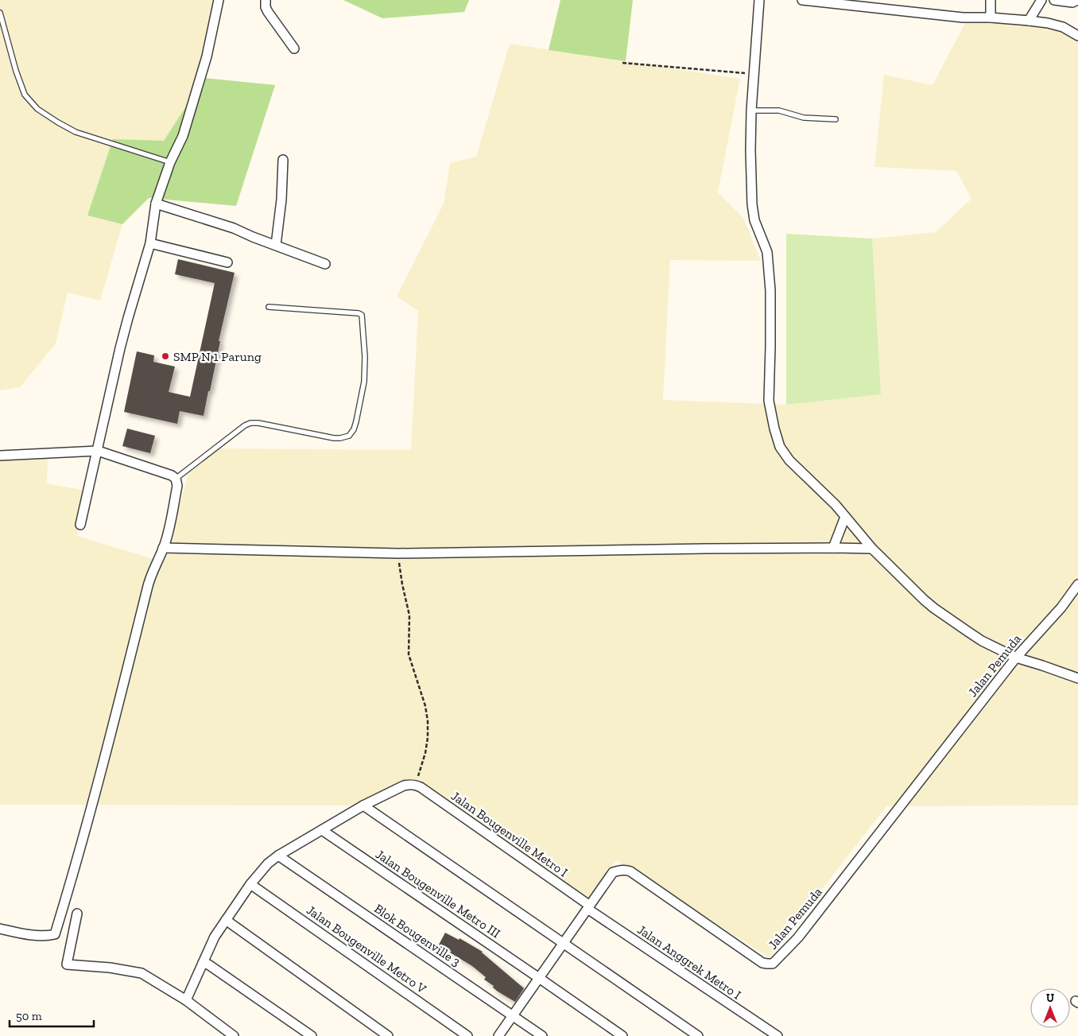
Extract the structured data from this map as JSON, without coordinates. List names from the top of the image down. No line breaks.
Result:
{"streets":{"street":["Jalan Pemuda","Jalan Bougenville Metro I","Jalan Bougenville Metro III","Blok Bougenville 3","Jalan Bougenville Metro V","Jalan Anggrek Metro I"]},"crossings":[["Jalan Pemuda","Jalan Bougenville Metro I"],["Jalan Pemuda","Jalan Bougenville Metro III"],["Jalan Pemuda","Blok Bougenville 3"],["Jalan Pemuda","Jalan Anggrek Metro I"],["Jalan Bougenville Metro I","Jalan Anggrek Metro I"]],"places":["SMP N 1 Parung"],"scale_bar":"50 m","north":"top"}
